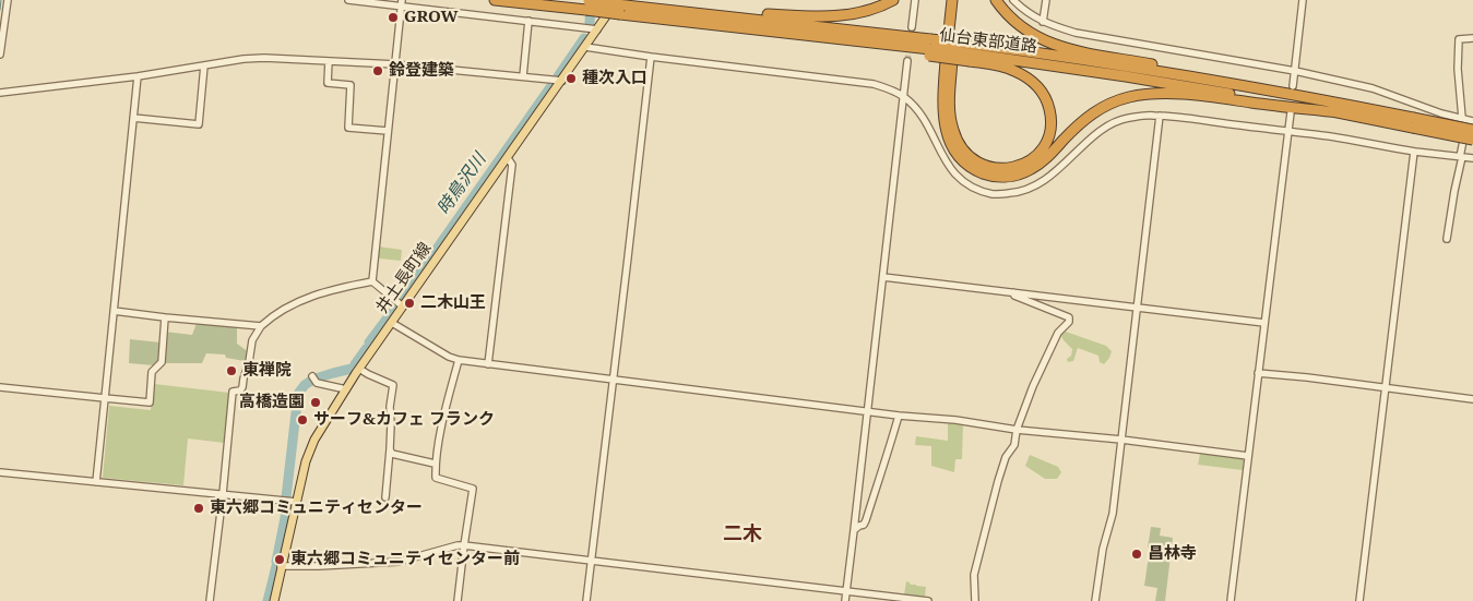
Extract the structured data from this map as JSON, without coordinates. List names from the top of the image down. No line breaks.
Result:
{"streets":{"highway":["仙台東部道路"],"main road":["井土長町線"]},"crossings":[["仙台東部道路","井土長町線"]],"districts":["二木"],"water":["時鳥沢川"],"places":["GROW","鈴登建築","種次入口","二木山王","東禅院","高橋造園","サーフ&カフェ フランク","東六郷コミュニティセンター","昌林寺","東六郷コミュニティセンター前"]}
